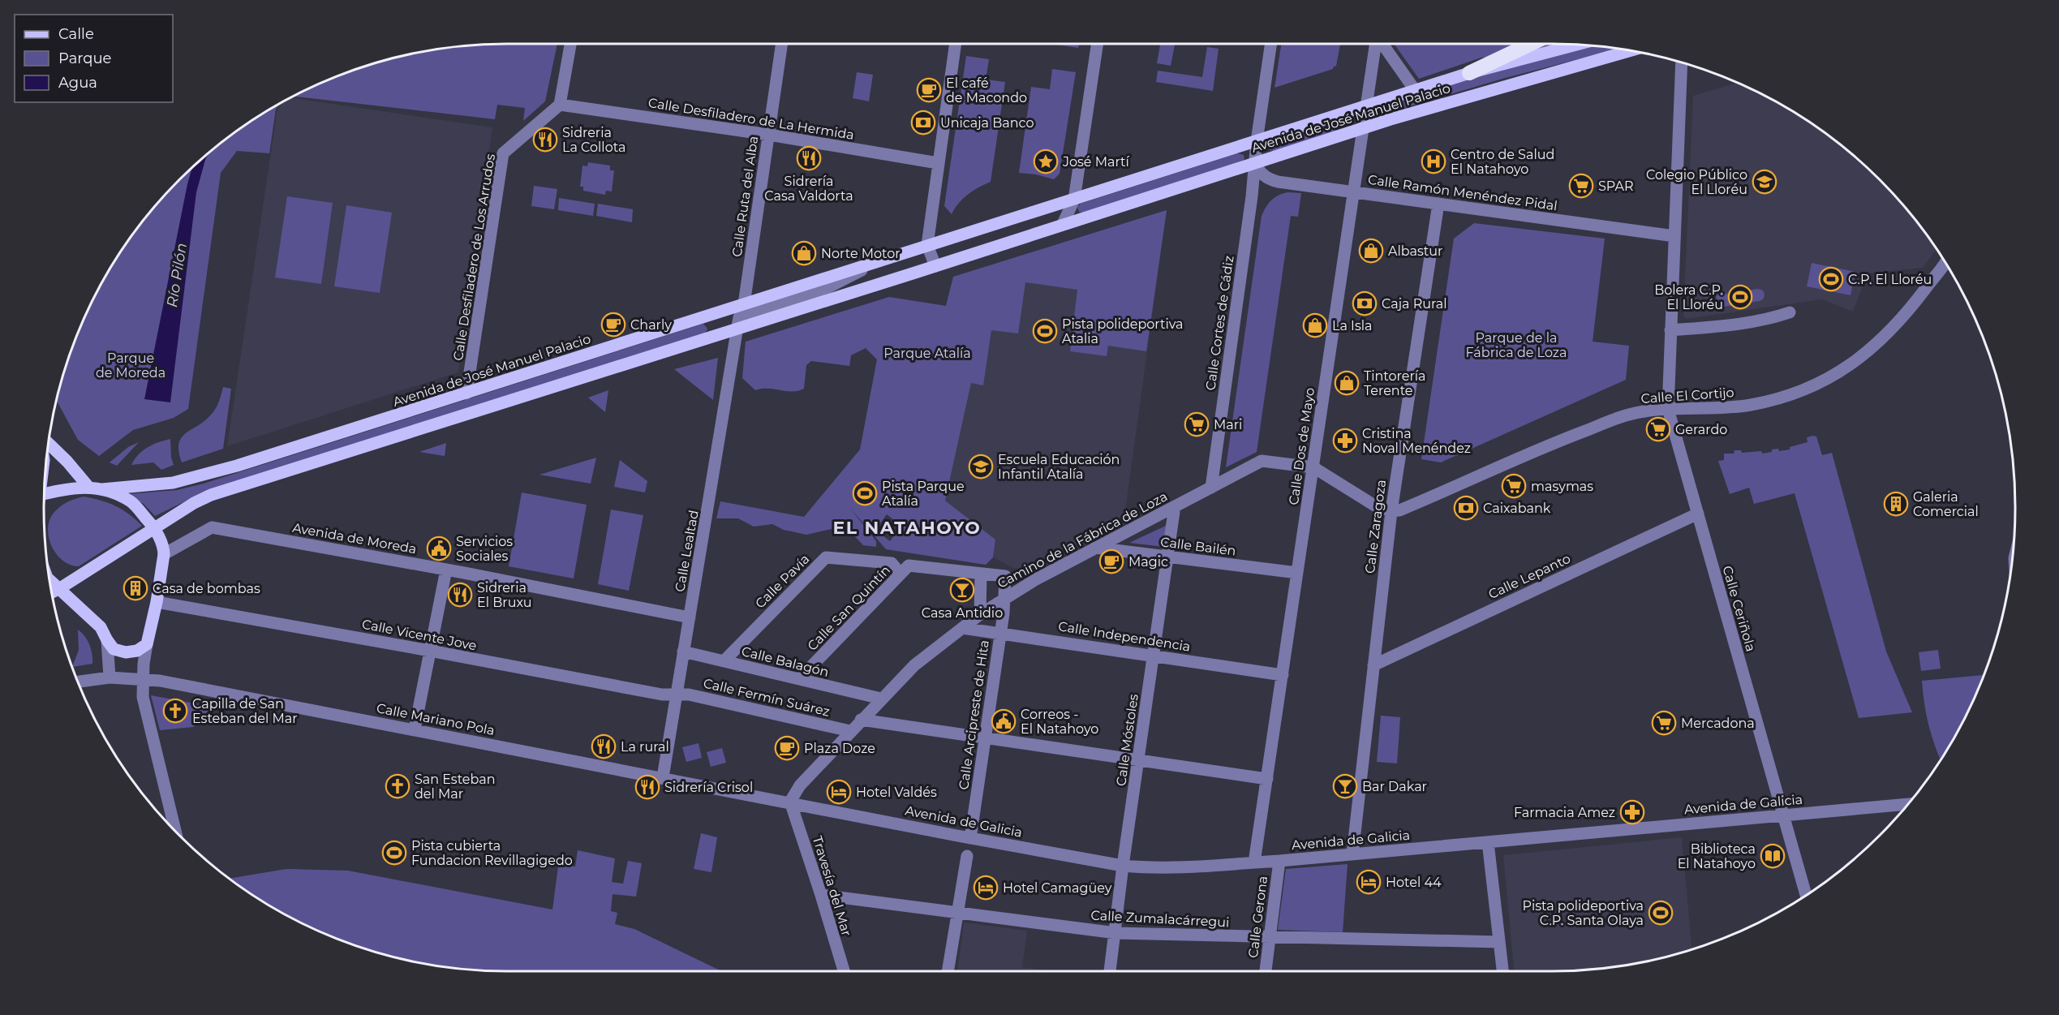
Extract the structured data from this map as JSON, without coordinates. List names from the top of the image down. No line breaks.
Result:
{"streets":{"main road":["Avenida de José Manuel Palacio"],"street":["Calle Desfiladero de La Hermida","Calle Ramón Menéndez Pidal","Calle Ruta del Alba","Calle Desfiladero de Los Arrudos","Calle Cortes de Cádiz","Calle El Cortijo","Calle Dos de Mayo","Calle Zaragoza","Avenida de Moreda","Camino de la Fábrica de Loza","Calle Bailén","Calle Lealtad","Calle Lepanto","Calle Pavía","Calle San Quintín","Calle Ceriñola","Calle Vicente Jove","Calle Independencia","Calle Balagón","Calle Fermín Suárez","Calle Arcipreste de Hita","Calle Mariano Pola","Calle Móstoles","Avenida de Galicia","Travesía del Mar","Calle Gerona","Calle Zumalacárregui"]},"crossings":[["Avenida de José Manuel Palacio","Calle Ramón Menéndez Pidal"],["Avenida de José Manuel Palacio","Calle Ruta del Alba"],["Avenida de José Manuel Palacio","Calle Desfiladero de Los Arrudos"],["Avenida de José Manuel Palacio","Calle Cortes de Cádiz"],["Avenida de José Manuel Palacio","Calle Dos de Mayo"],["Avenida de José Manuel Palacio","Calle Lealtad"],["Calle Desfiladero de La Hermida","Calle Ruta del Alba"],["Calle Desfiladero de La Hermida","Calle Desfiladero de Los Arrudos"],["Calle Ramón Menéndez Pidal","Calle Cortes de Cádiz"],["Calle Ramón Menéndez Pidal","Calle Dos de Mayo"],["Calle Ramón Menéndez Pidal","Calle Zaragoza"],["Calle Ramón Menéndez Pidal","Calle Ceriñola"],["Calle Cortes de Cádiz","Camino de la Fábrica de Loza"],["Calle El Cortijo","Calle Zaragoza"],["Calle El Cortijo","Calle Ceriñola"],["Calle Dos de Mayo","Camino de la Fábrica de Loza"],["Calle Dos de Mayo","Calle Bailén"],["Calle Dos de Mayo","Calle Independencia"],["Calle Dos de Mayo","Avenida de Galicia"],["Calle Zaragoza","Calle Lepanto"],["Calle Zaragoza","Avenida de Galicia"],["Avenida de Moreda","Calle Lealtad"],["Camino de la Fábrica de Loza","Calle Bailén"],["Camino de la Fábrica de Loza","Calle San Quintín"],["Camino de la Fábrica de Loza","Calle Independencia"],["Camino de la Fábrica de Loza","Calle Balagón"],["Camino de la Fábrica de Loza","Calle Fermín Suárez"],["Camino de la Fábrica de Loza","Calle Arcipreste de Hita"],["Camino de la Fábrica de Loza","Calle Mariano Pola"],["Camino de la Fábrica de Loza","Calle Móstoles"],["Camino de la Fábrica de Loza","Avenida de Galicia"],["Camino de la Fábrica de Loza","Travesía del Mar"],["Calle Bailén","Calle Móstoles"],["Calle Lealtad","Calle Vicente Jove"],["Calle Lealtad","Calle Balagón"],["Calle Lealtad","Calle Fermín Suárez"],["Calle Lealtad","Calle Mariano Pola"],["Calle Lepanto","Calle Ceriñola"],["Calle Pavía","Calle San Quintín"],["Calle Pavía","Calle Balagón"],["Calle San Quintín","Calle Balagón"],["Calle San Quintín","Calle Arcipreste de Hita"],["Calle Ceriñola","Avenida de Galicia"],["Calle Vicente Jove","Calle Fermín Suárez"],["Calle Independencia","Calle Arcipreste de Hita"],["Calle Independencia","Calle Móstoles"],["Calle Arcipreste de Hita","Avenida de Galicia"],["Calle Mariano Pola","Avenida de Galicia"],["Calle Mariano Pola","Travesía del Mar"],["Calle Móstoles","Avenida de Galicia"],["Calle Móstoles","Calle Zumalacárregui"],["Avenida de Galicia","Travesía del Mar"],["Avenida de Galicia","Calle Gerona"],["Travesía del Mar","Calle Zumalacárregui"],["Calle Gerona","Calle Zumalacárregui"]],"districts":["EL NATAHOYO"],"water":["Río Pilón"],"parks":["Parque de la Fábrica de Loza","Parque Atalía","Parque de Moreda"],"places":{"cafe":["El café de Macondo","Charly","Magic","Plaza Doze"],"bank":["Unicaja Banco","Caja Rural","Caixabank"],"restaurant":["Sidreria La Collota","Sidrería Casa Valdorta","Sidreria El Bruxu","La rural","Sidrería Crisol"],"place":["José Martí"],"hospital":["Centro de Salud El Natahoyo"],"school or university":["Colegio Público El Lloréu","Escuela Educación Infantil Atalía"],"supermarket":["SPAR","Mari","Gerardo","masymas","Mercadona"],"shop":["Albastur","Norte Motor","La Isla","Tintorería Terente"],"sports":["C.P. El Lloréu","Bolera C.P. El Lloréu","Pista polideportiva Atalia","Pista Parque Atalía","Pista cubierta Fundacion Revillagigedo","Pista polideportiva C.P. Santa Olaya"],"pharmacy":["Cristina Noval Menéndez","Farmacia Amez"],"building":["Galeria Comercial","Casa de bombas"],"public building":["Servicios Sociales","Correos - El Natahoyo"],"bar":["Casa Antidio","Bar Dakar"],"church":["Capilla de San Esteban del Mar","San Esteban del Mar"],"hotel":["Hotel Valdés","Hotel 44","Hotel Camagüey"],"library":["Biblioteca El Natahoyo"]},"legend":["Calle","Parque","Agua"]}
